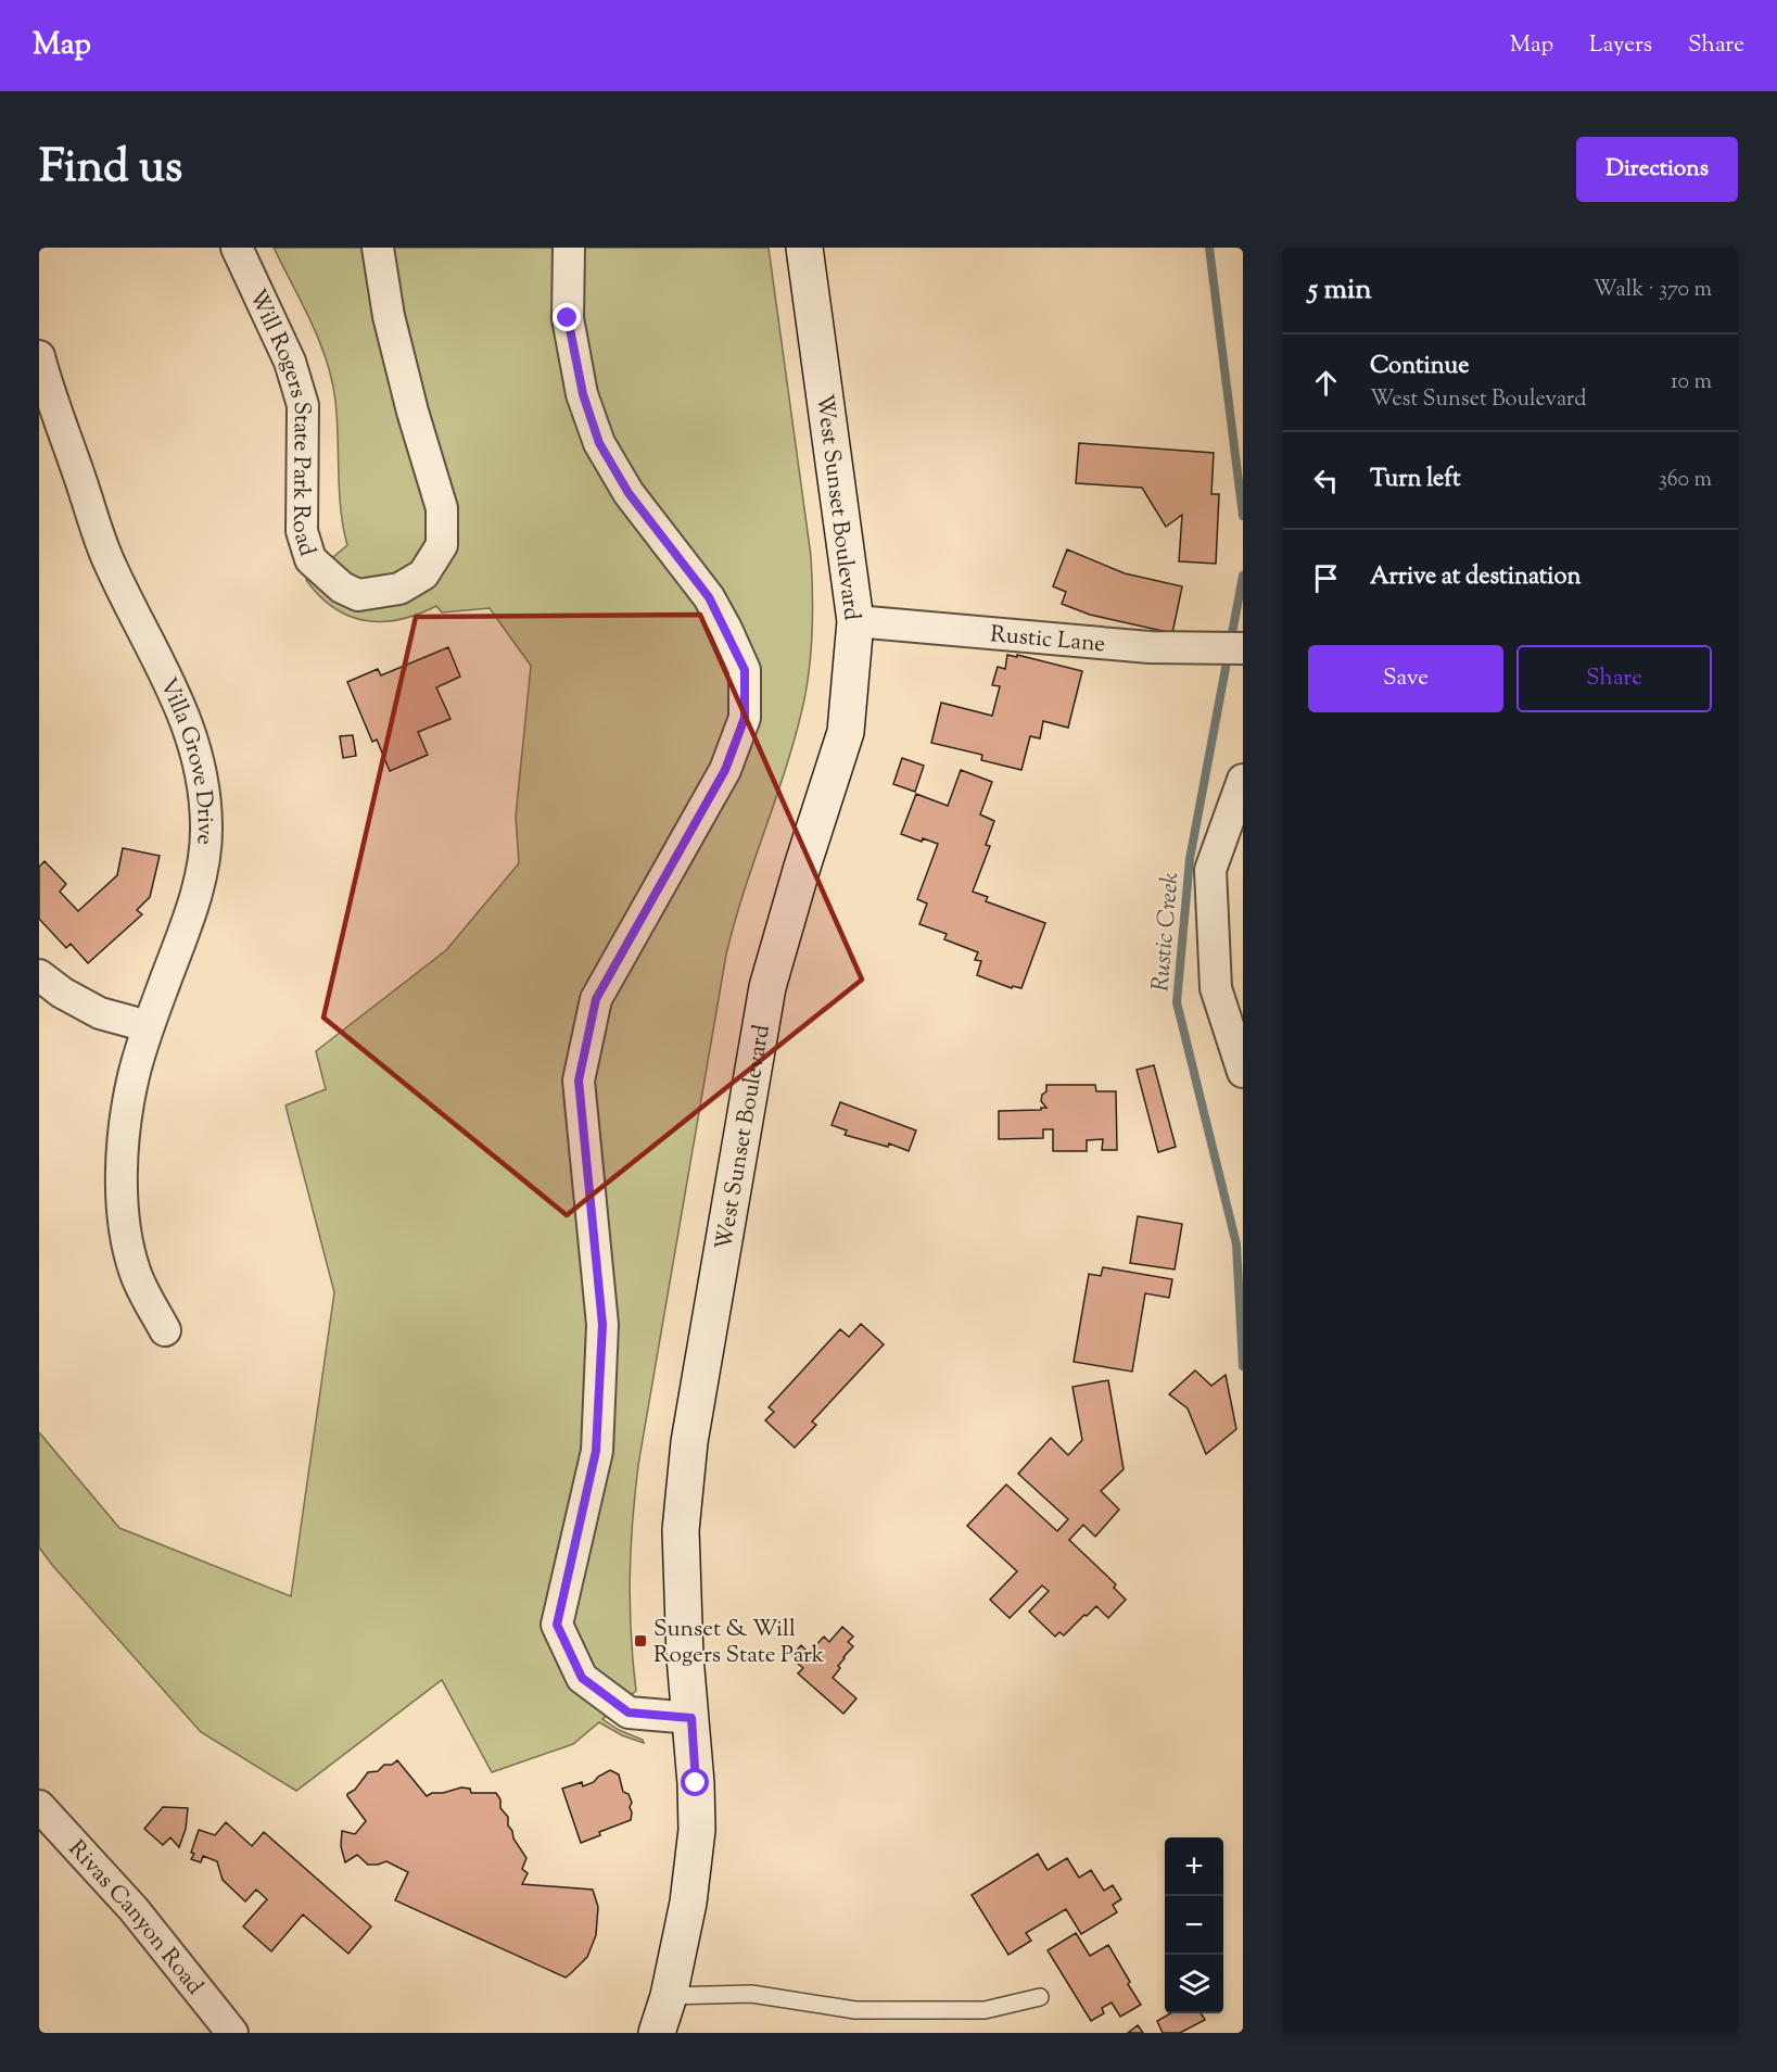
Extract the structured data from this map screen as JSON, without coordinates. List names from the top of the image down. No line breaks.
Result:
{"streets":{"main road":["West Sunset Boulevard"],"street":["Will Rogers State Park Road","Rustic Lane","Villa Grove Drive","Rivas Canyon Road"]},"crossings":[["West Sunset Boulevard","Rustic Lane"]],"water":["Rustic Creek"],"places":{"transit":["Sunset & Will Rogers State Park"]},"page":{"header":"Map","nav":["Map","Layers","Share"],"title":"Find us","buttons":["Directions",["Save","Share"]],"heading":["5 min","Walk · 370 m"],"list":[["Continue","West Sunset Boulevard","10 m"],["Turn left","360 m"],"Arrive at destination"],"map_buttons":["+","−"]}}
